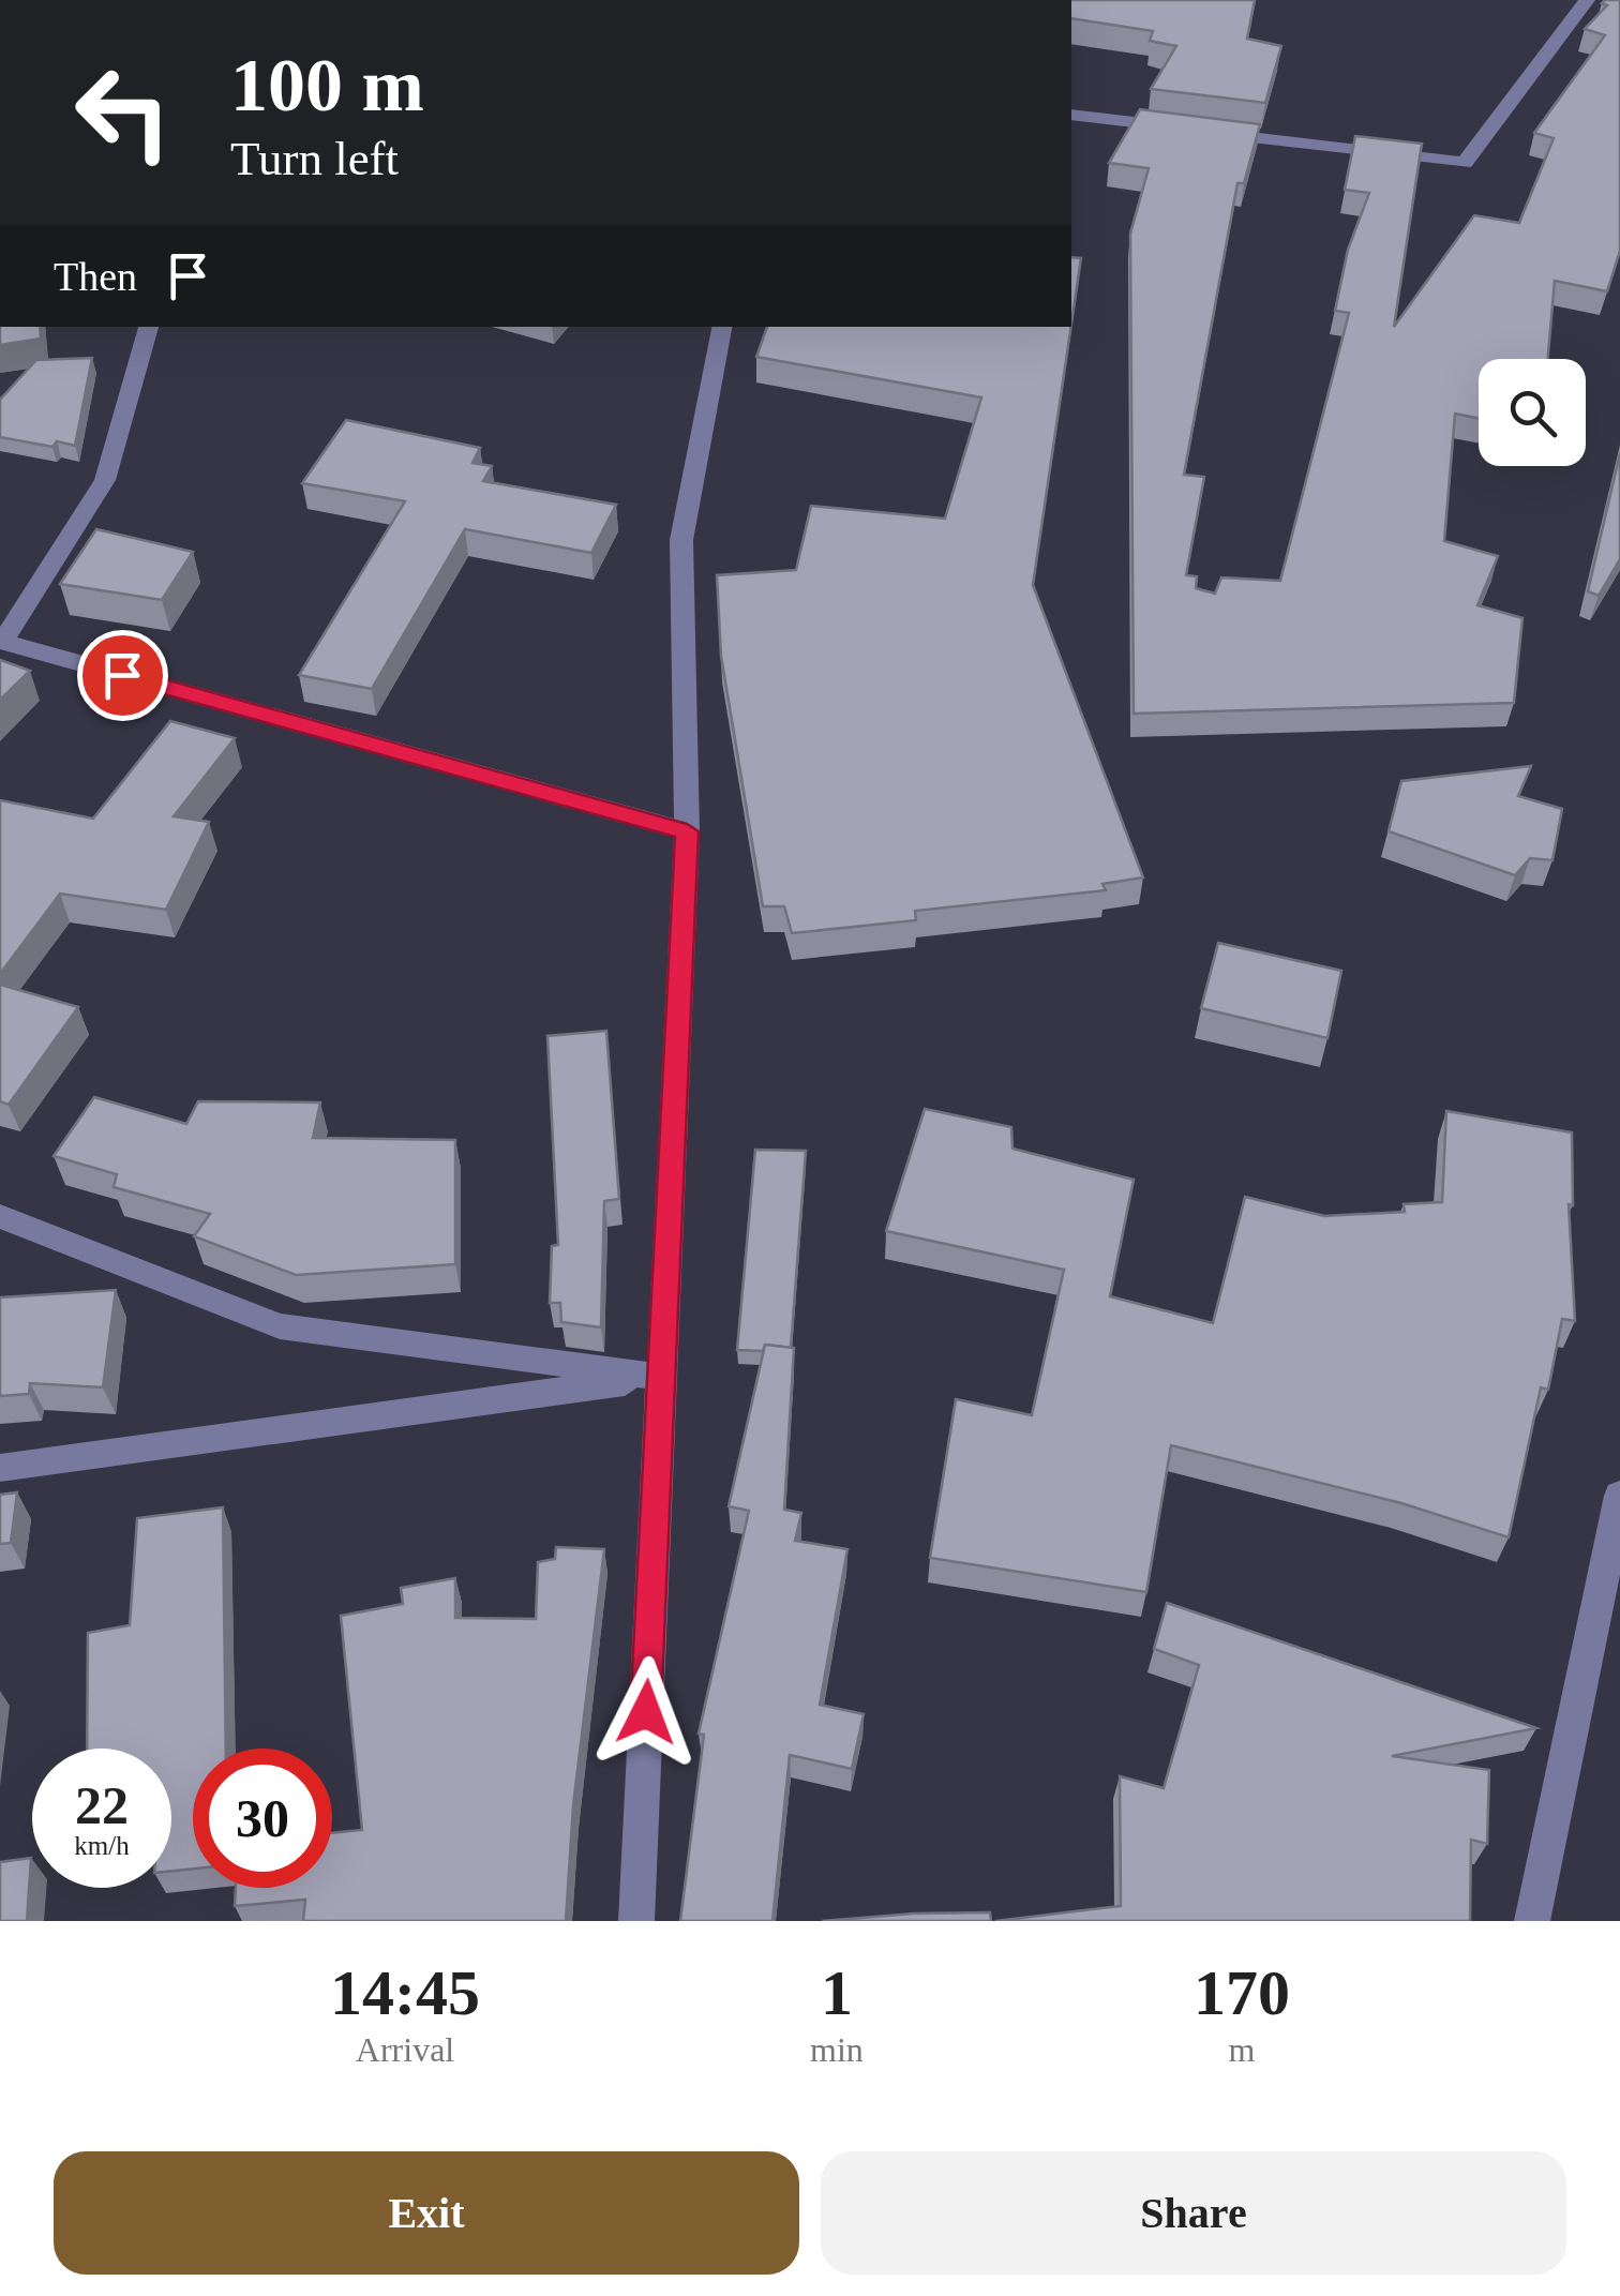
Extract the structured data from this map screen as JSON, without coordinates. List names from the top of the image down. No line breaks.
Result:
{"page":{"turn":["100 m","Turn left"],"then":"Then","speed":"22 km/h","limit":"30","eta":["14:45","Arrival","1","min","170","m"],"buttons":["Exit","Share"]}}
